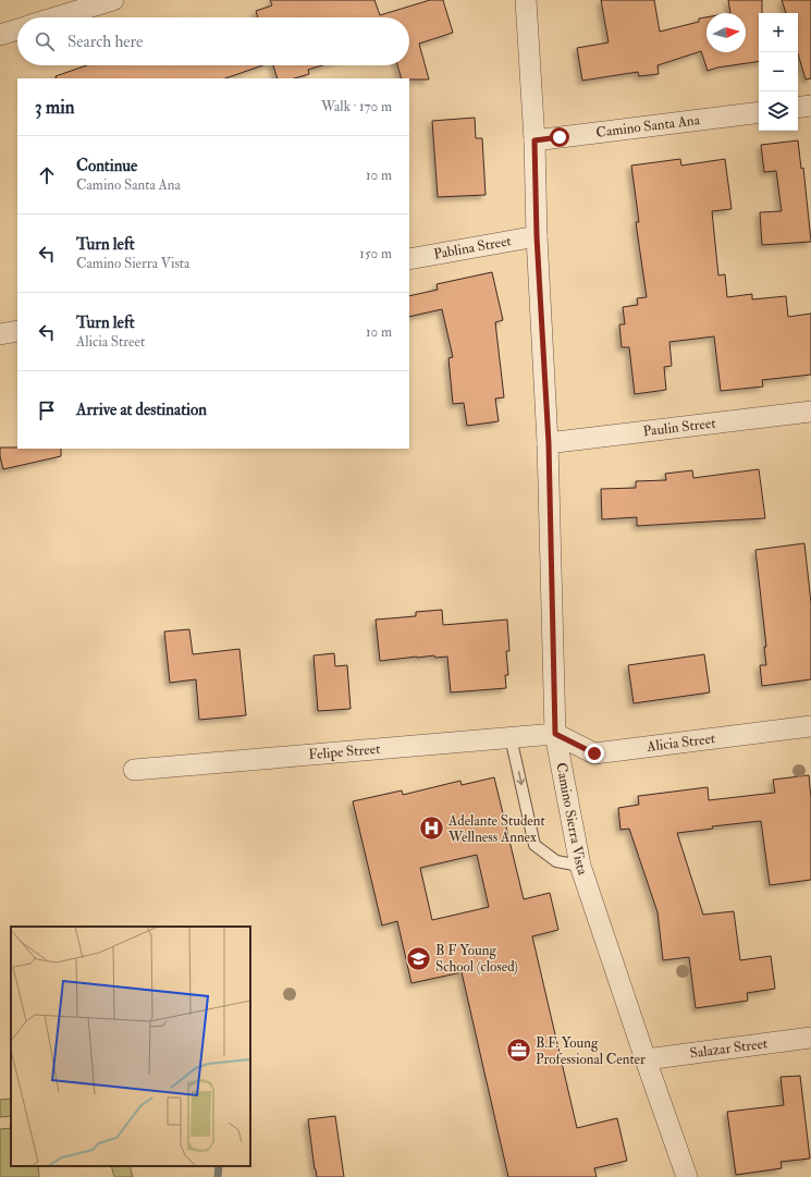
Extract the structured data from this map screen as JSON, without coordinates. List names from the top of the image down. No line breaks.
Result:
{"streets":{"street":["Camino Santa Ana","Pablina Street","Paulin Street","Alicia Street","Felipe Street","Camino Sierra Vista","Salazar Street"]},"crossings":[["Camino Santa Ana","Camino Sierra Vista"],["Pablina Street","Camino Sierra Vista"],["Paulin Street","Camino Sierra Vista"],["Alicia Street","Felipe Street"],["Alicia Street","Camino Sierra Vista"],["Felipe Street","Camino Sierra Vista"],["Camino Sierra Vista","Salazar Street"]],"places":{"hospital":["Adelante Student Wellness Annex"],"school or university":["B F Young School (closed)"],"office":["B.F. Young Professional Center"]},"north":"right","page":{"map_buttons":["+","−"],"search":"Search here","heading":["3 min","Walk · 170 m"],"list":[["Continue","Camino Santa Ana","10 m"],["Turn left","Camino Sierra Vista","150 m"],["Turn left","Alicia Street","10 m"],"Arrive at destination"]}}
